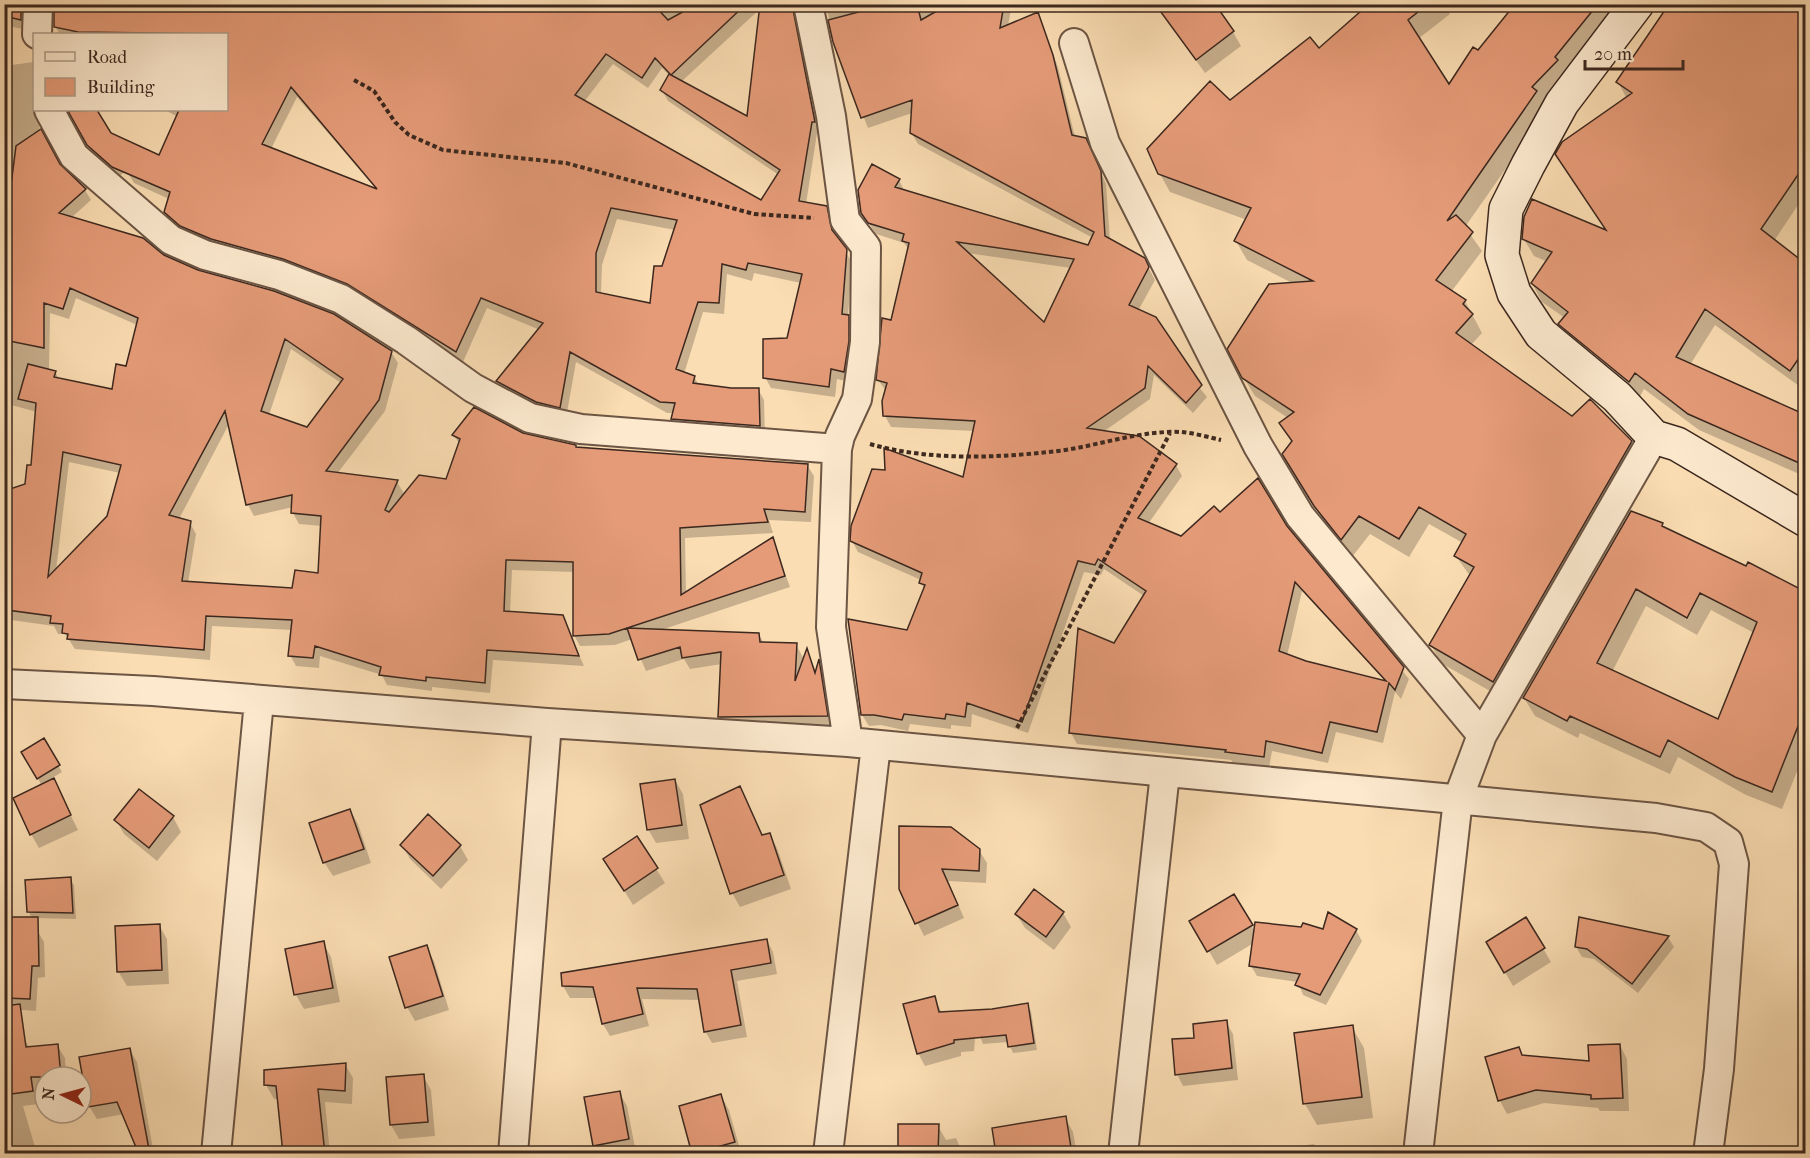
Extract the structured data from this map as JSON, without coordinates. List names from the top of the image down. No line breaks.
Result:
{"legend":["Road","Building"],"scale_bar":"20 m","north":"left"}
